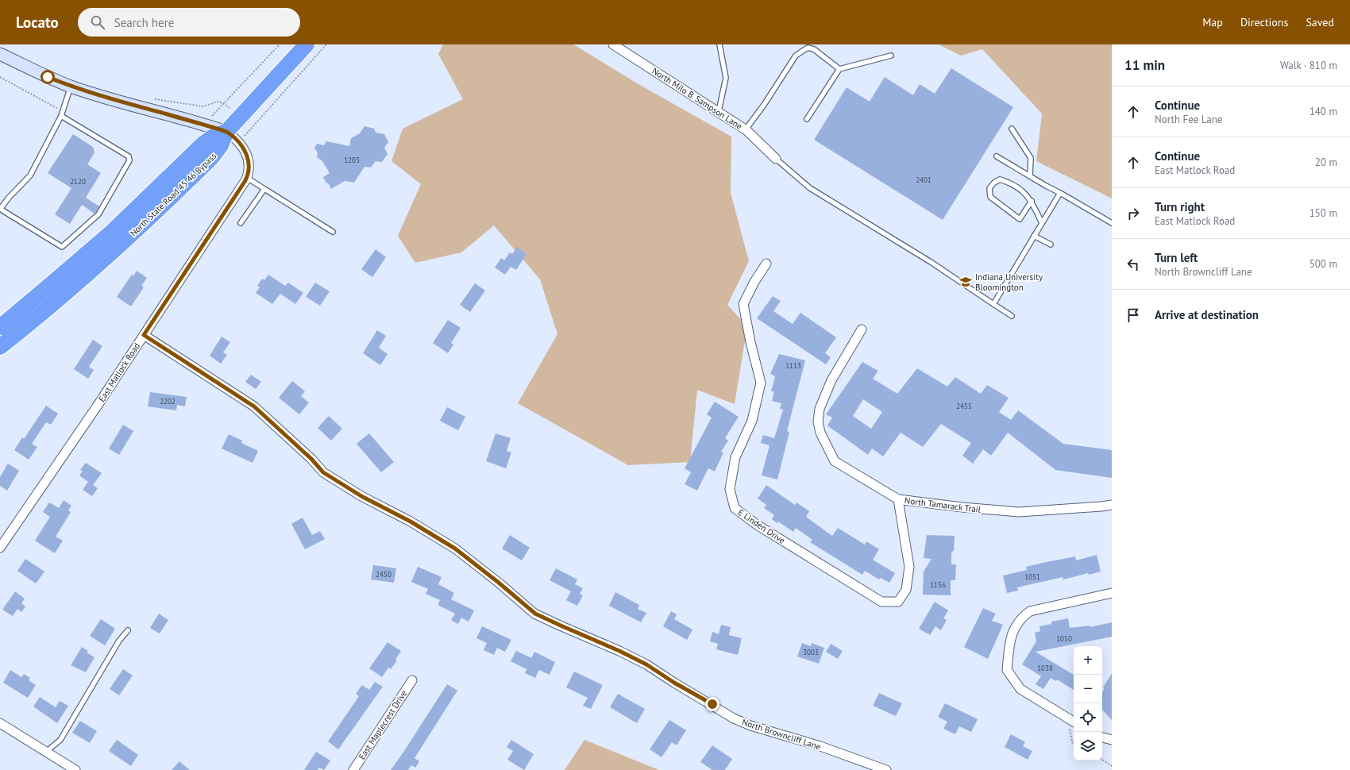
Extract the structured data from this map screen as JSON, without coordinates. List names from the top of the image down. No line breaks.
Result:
{"streets":{"highway":["North State Road 45 46 Bypass"],"street":["North Milo B. Sampson Lane","East Matlock Road","North Tamarack Trail","E Linden Drive","East Maplecrest Drive","North Browncliff Lane"]},"crossings":[["North State Road 45 46 Bypass","East Matlock Road"],["East Matlock Road","North Browncliff Lane"],["North Tamarack Trail","E Linden Drive"]],"places":{"school or university":["Indiana University Bloomington"]},"house_numbers":["1203","2401","2120","1113","2202","2455","2450","1051","1156","1050","3003","1038"],"page":{"header":"Locato","search":"Search here","nav":["Map","Directions","Saved"],"heading":["11 min","Walk · 810 m"],"list":[["Continue","North Fee Lane","140 m"],["Continue","East Matlock Road","20 m"],["Turn right","East Matlock Road","150 m"],["Turn left","North Browncliff Lane","500 m"],"Arrive at destination"],"map_buttons":["+","−"]}}
